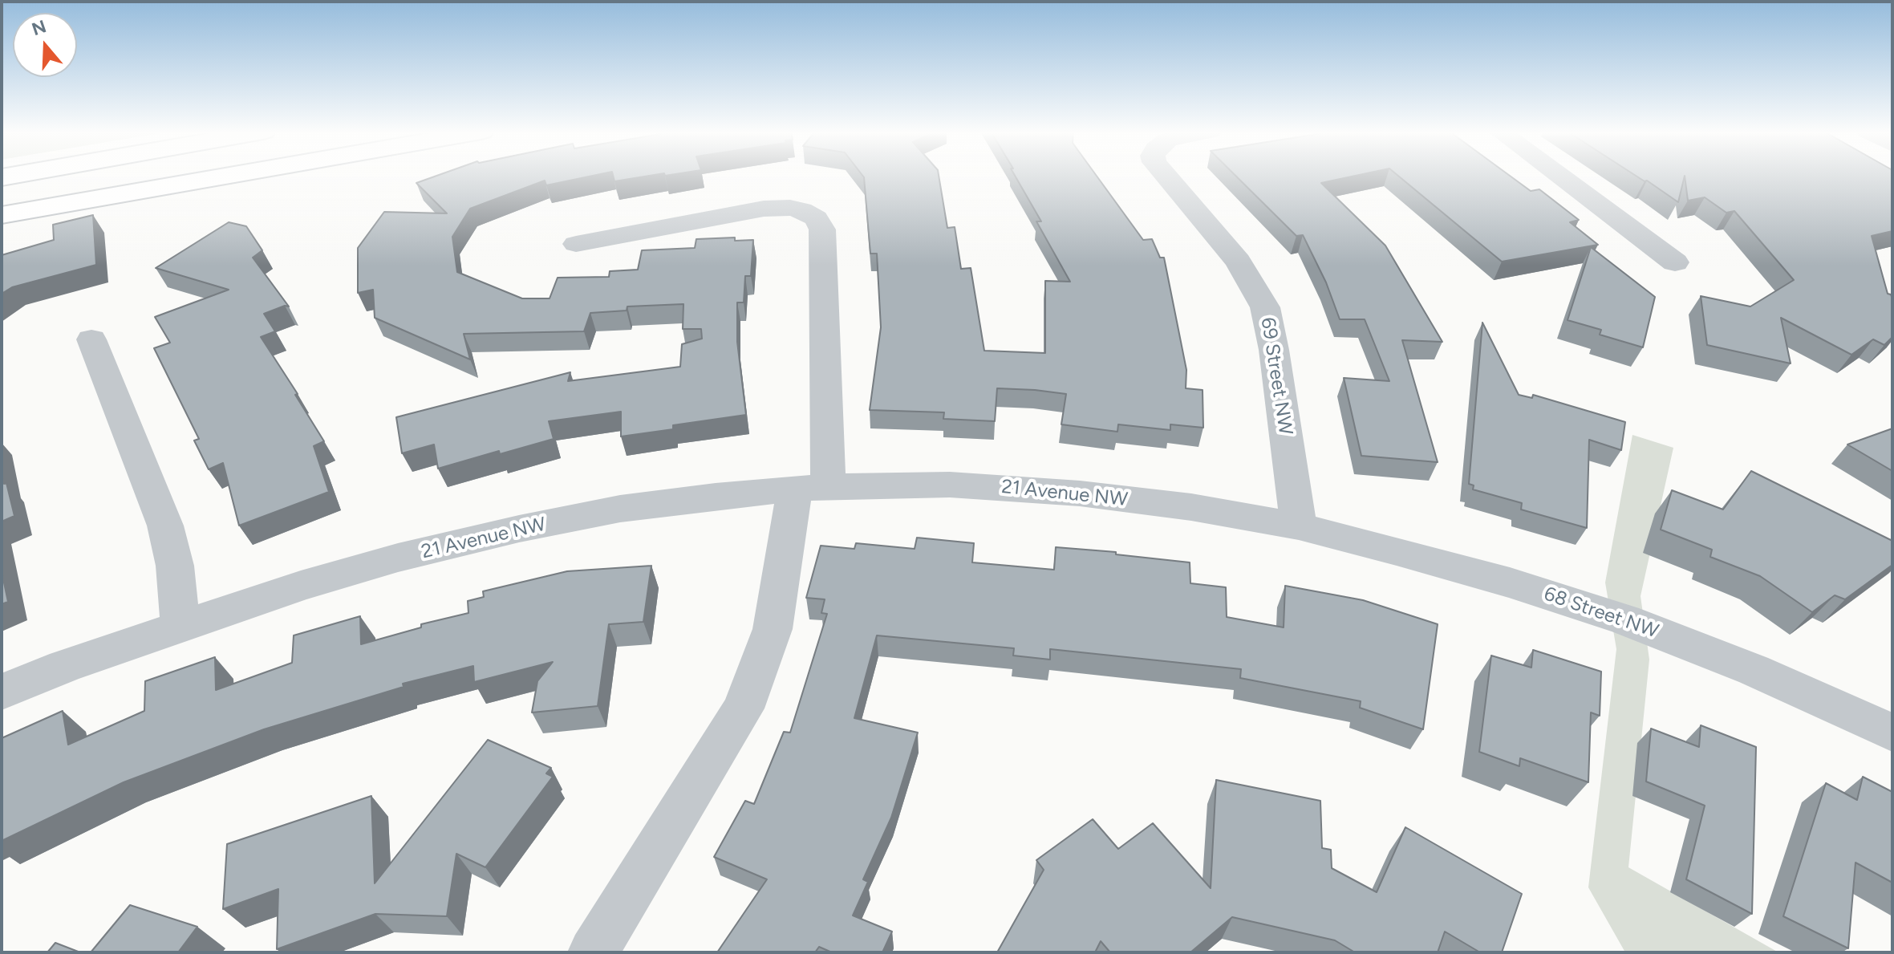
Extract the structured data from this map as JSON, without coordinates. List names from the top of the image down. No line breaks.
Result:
{"streets":{"street":["69 Street NW","21 Avenue NW","68 Street NW"]},"crossings":[["69 Street NW","21 Avenue NW"],["69 Street NW","68 Street NW"],["21 Avenue NW","68 Street NW"]],"north":"top"}
